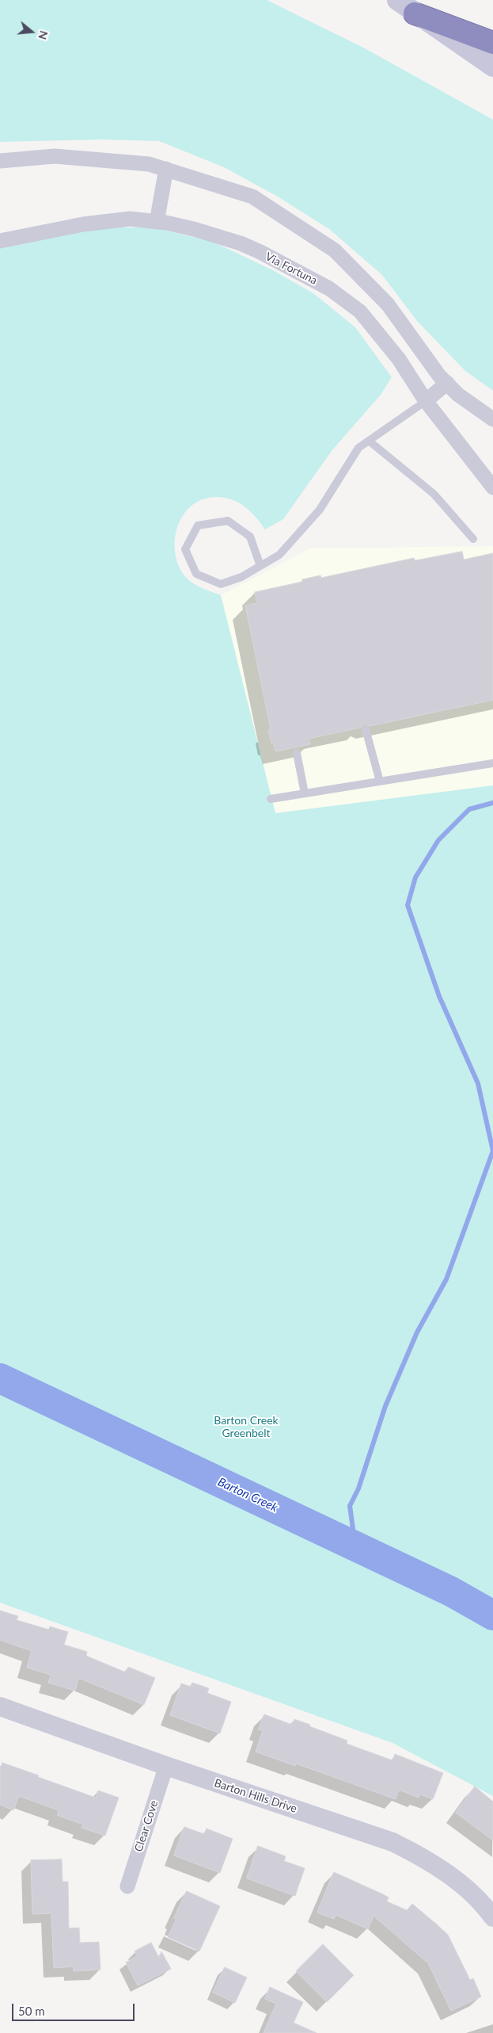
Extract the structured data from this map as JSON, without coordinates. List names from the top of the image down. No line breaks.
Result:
{"streets":{"street":["Via Fortuna","Barton Hills Drive","Clear Cove"]},"crossings":[["Barton Hills Drive","Clear Cove"]],"water":["Barton Creek"],"parks":["Barton Creek Greenbelt"],"scale_bar":"50 m","north":"right"}
